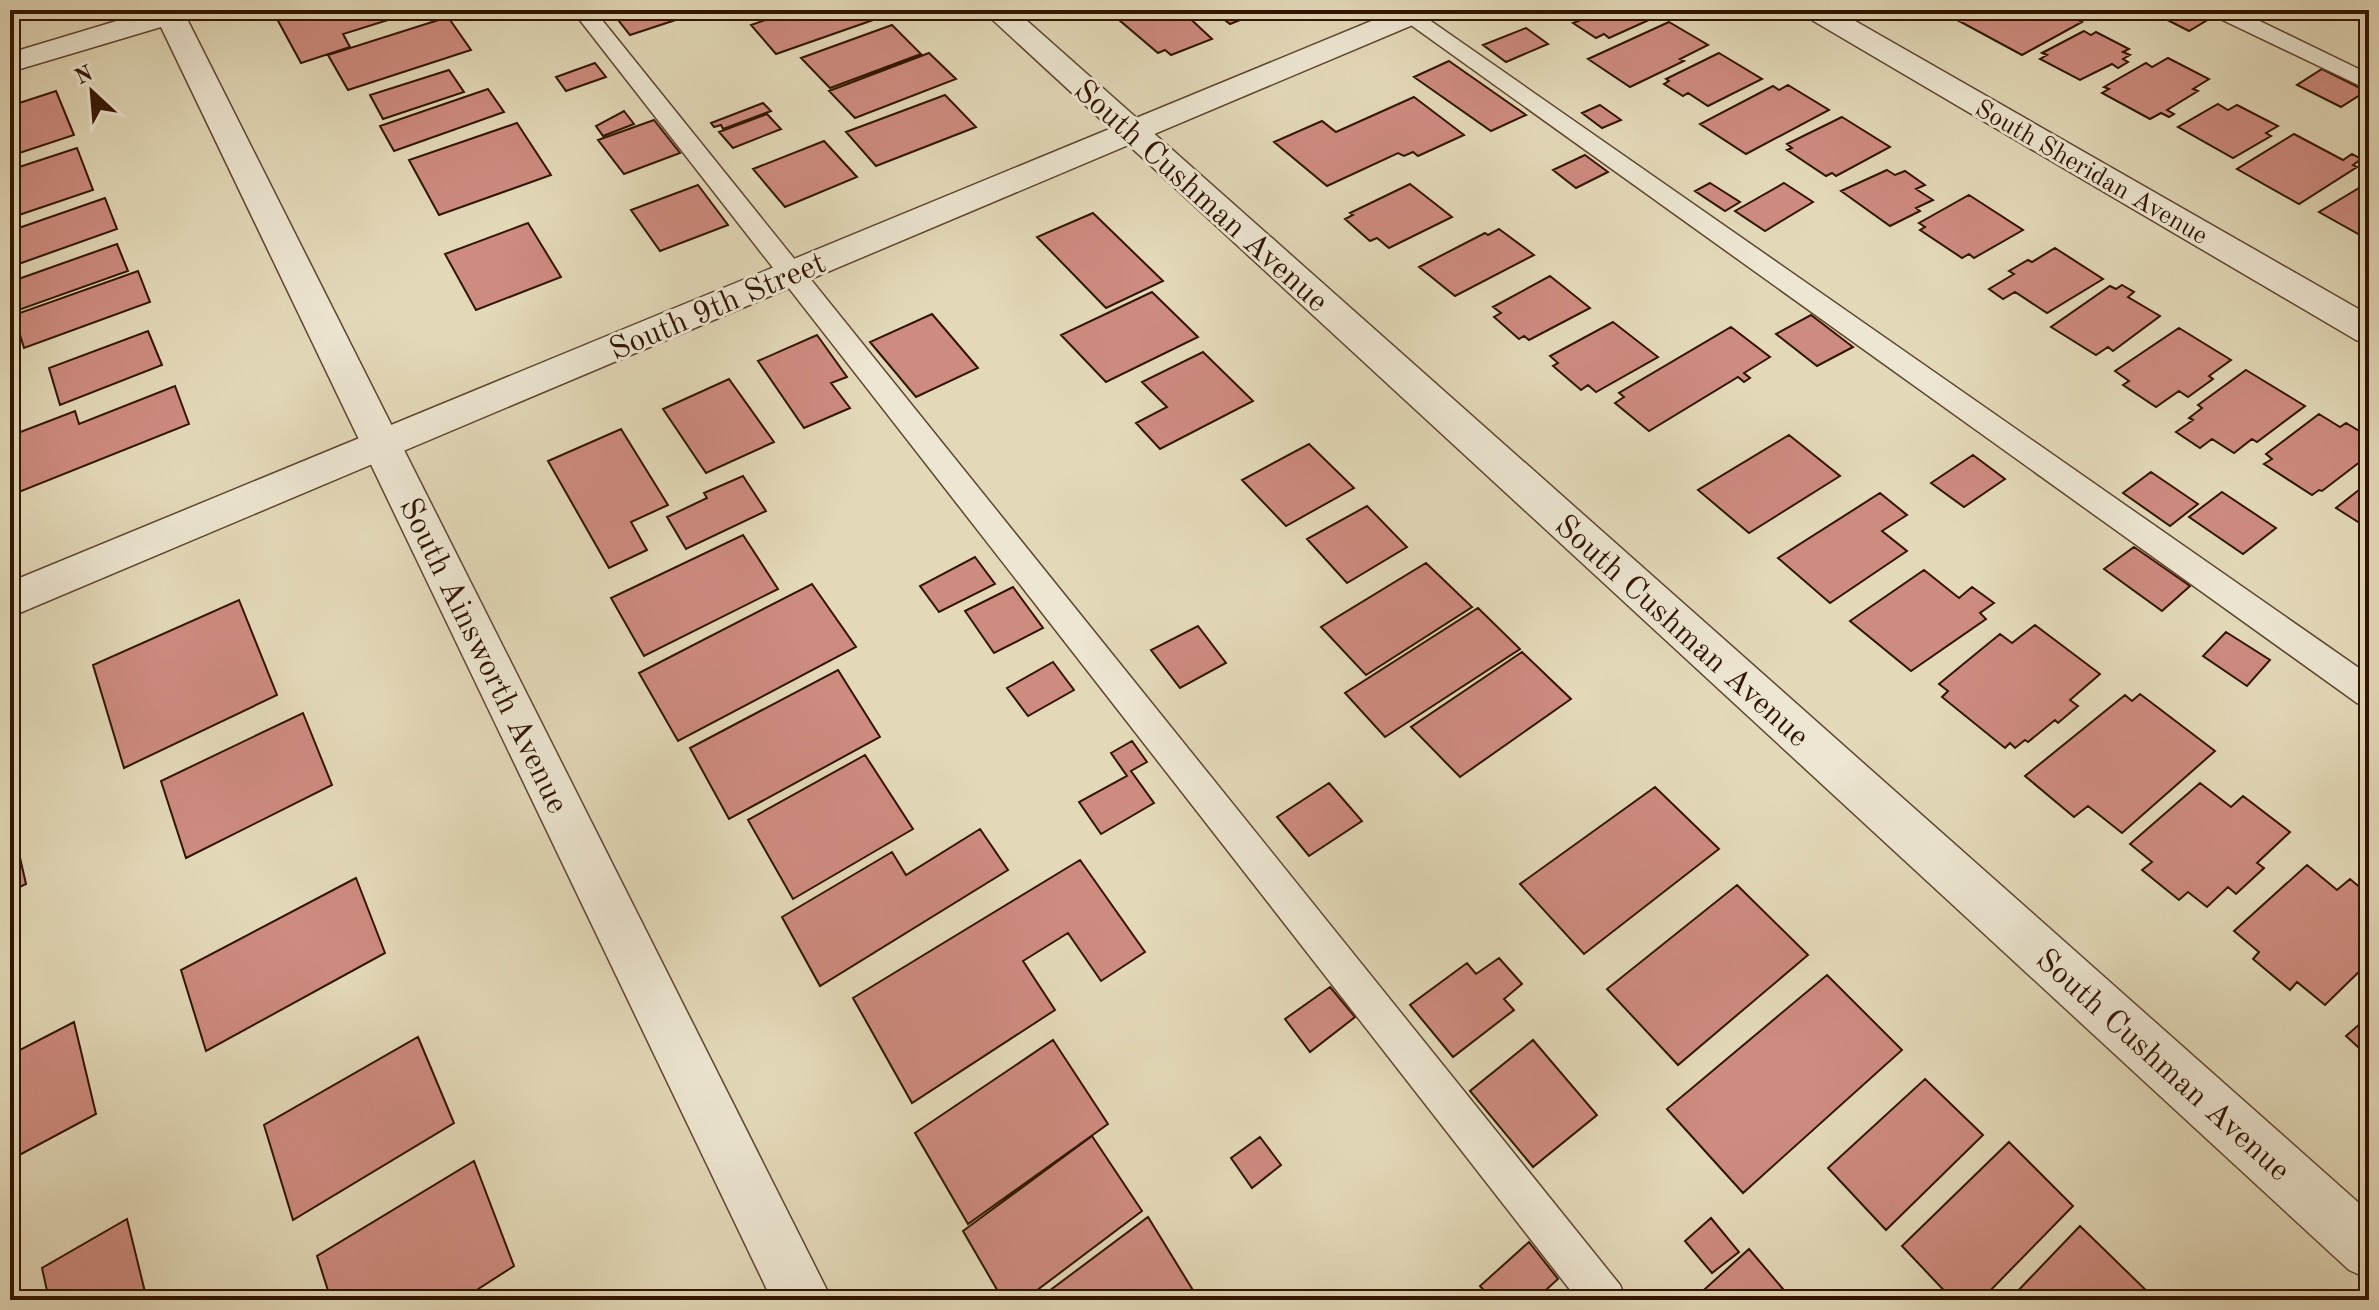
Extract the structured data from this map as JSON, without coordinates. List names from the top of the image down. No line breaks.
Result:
{"streets":{"street":["South Sheridan Avenue","South Cushman Avenue","South 9th Street","South Ainsworth Avenue"]},"crossings":[["South Cushman Avenue","South 9th Street"],["South 9th Street","South Ainsworth Avenue"]],"north":"top left"}
